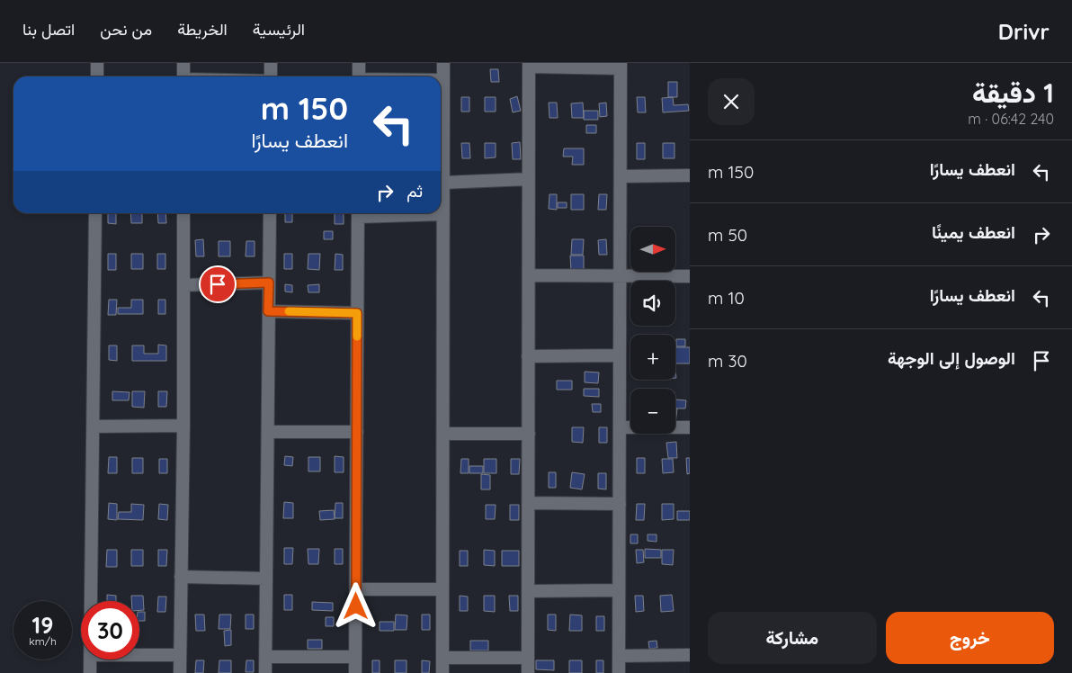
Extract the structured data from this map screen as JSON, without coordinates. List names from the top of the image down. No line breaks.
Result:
{"north":"right","page":{"header":"Drivr","nav":["الرئيسية","الخريطة","من نحن","اتصل بنا"],"heading":["1 دقيقة","240 m · 06:42"],"turn":["150 m","انعطف يسارًا"],"list":[{"name":"انعطف يسارًا","value":"150 m"},{"name":"انعطف يمينًا","value":"50 m"},{"name":"انعطف يسارًا","value":"10 m"},{"name":"الوصول إلى الوجهة","value":"30 m"}],"then":"ثم","map_buttons":["+","−"],"speed":"19 km/h","limit":"30","buttons":["خروج","مشاركة"]}}
